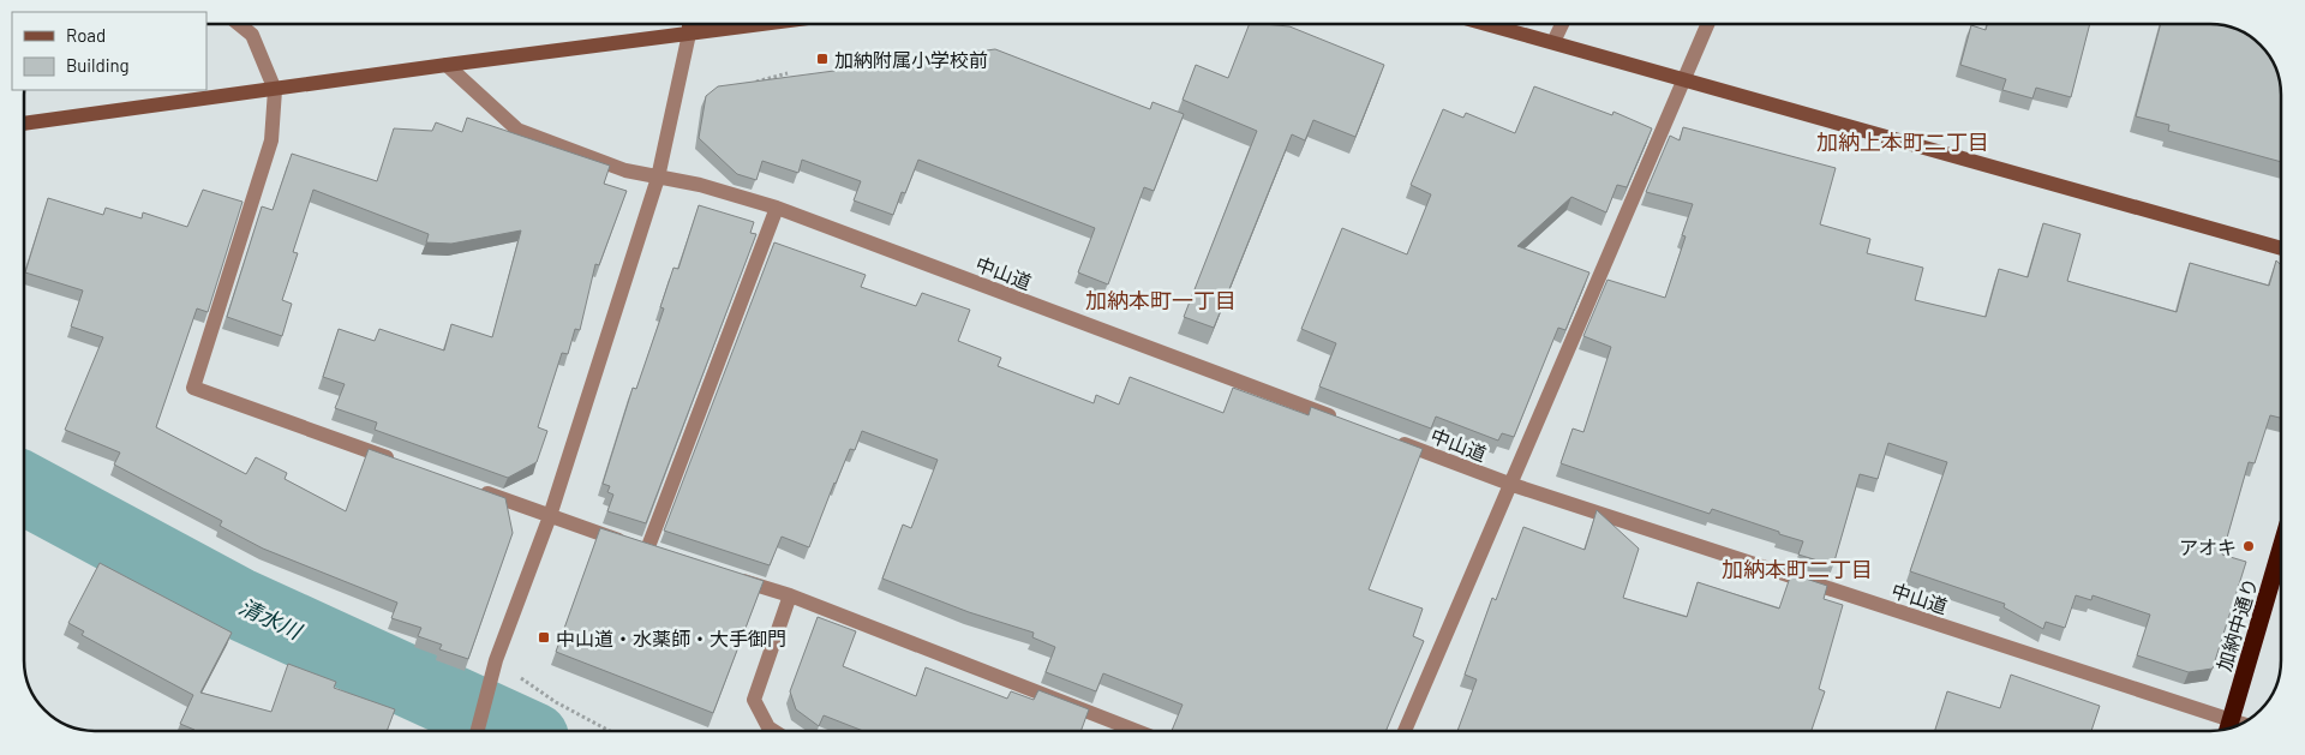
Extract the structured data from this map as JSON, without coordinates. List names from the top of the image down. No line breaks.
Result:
{"streets":{"highway":["加納中通り"],"street":["中山道"]},"crossings":[["中山道","加納中通り"]],"districts":["加納上本町二丁目","加納本町一丁目","加納本町二丁目"],"water":["清水川"],"places":{"transit":["加納附属小学校前","中山道・水薬師・大手御門"],"other":["アオキ"]},"legend":["Road","Building"]}
